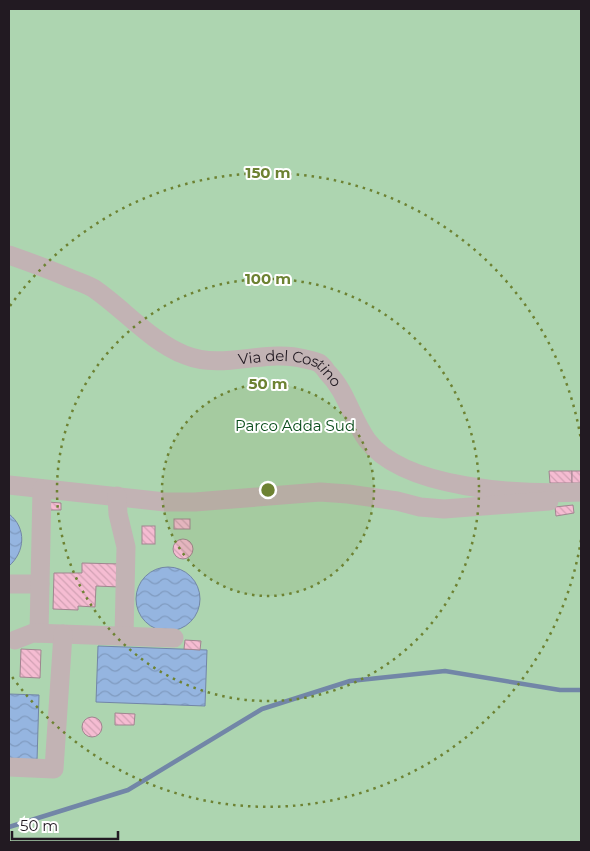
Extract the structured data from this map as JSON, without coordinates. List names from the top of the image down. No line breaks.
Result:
{"streets":{"street":["Via del Costino"]},"parks":["Parco Adda Sud"],"scale_bar":"50 m","rings":["150 m","100 m","50 m"]}
